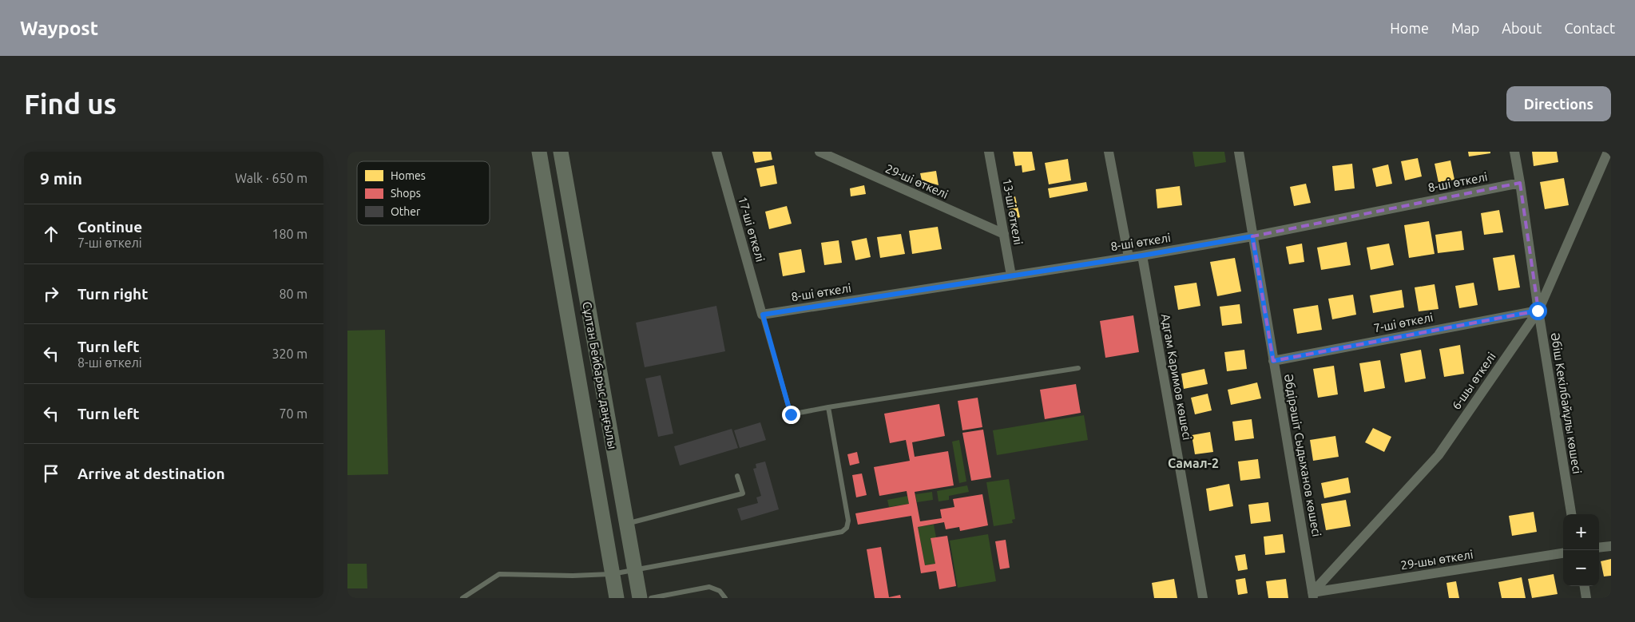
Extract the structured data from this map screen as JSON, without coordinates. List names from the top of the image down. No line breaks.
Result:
{"streets":{"main road":["Сұлтан Бейбарыс даңғылы"],"street":["29-ші өткелі","8-ші өткелі","13-ші өткелі","17-ші өткелі","7-ші өткелі","Адгам Каримов көшесі","6-шы өткелі","Әбіш Кекілбайұлы көшесі","Әбдірәшіт Сыдыханов көшесі","29-шы өткелі"]},"crossings":[["29-ші өткелі","13-ші өткелі"],["8-ші өткелі","13-ші өткелі"],["8-ші өткелі","17-ші өткелі"],["8-ші өткелі","Адгам Каримов көшесі"],["8-ші өткелі","Әбіш Кекілбайұлы көшесі"],["8-ші өткелі","Әбдірәшіт Сыдыханов көшесі"],["7-ші өткелі","6-шы өткелі"],["7-ші өткелі","Әбіш Кекілбайұлы көшесі"],["7-ші өткелі","Әбдірәшіт Сыдыханов көшесі"],["6-шы өткелі","Әбіш Кекілбайұлы көшесі"],["6-шы өткелі","Әбдірәшіт Сыдыханов көшесі"],["6-шы өткелі","29-шы өткелі"],["Әбдірәшіт Сыдыханов көшесі","29-шы өткелі"]],"districts":["Самал-2"],"legend":["Homes","Shops","Other"],"page":{"header":"Waypost","nav":["Home","Map","About","Contact"],"buttons":"Directions","title":"Find us","heading":["9 min","Walk · 650 m"],"list":[["Continue","7-ші өткелі","180 m"],["Turn right","80 m"],["Turn left","8-ші өткелі","320 m"],["Turn left","70 m"],"Arrive at destination"],"map_buttons":["+","−"]}}
